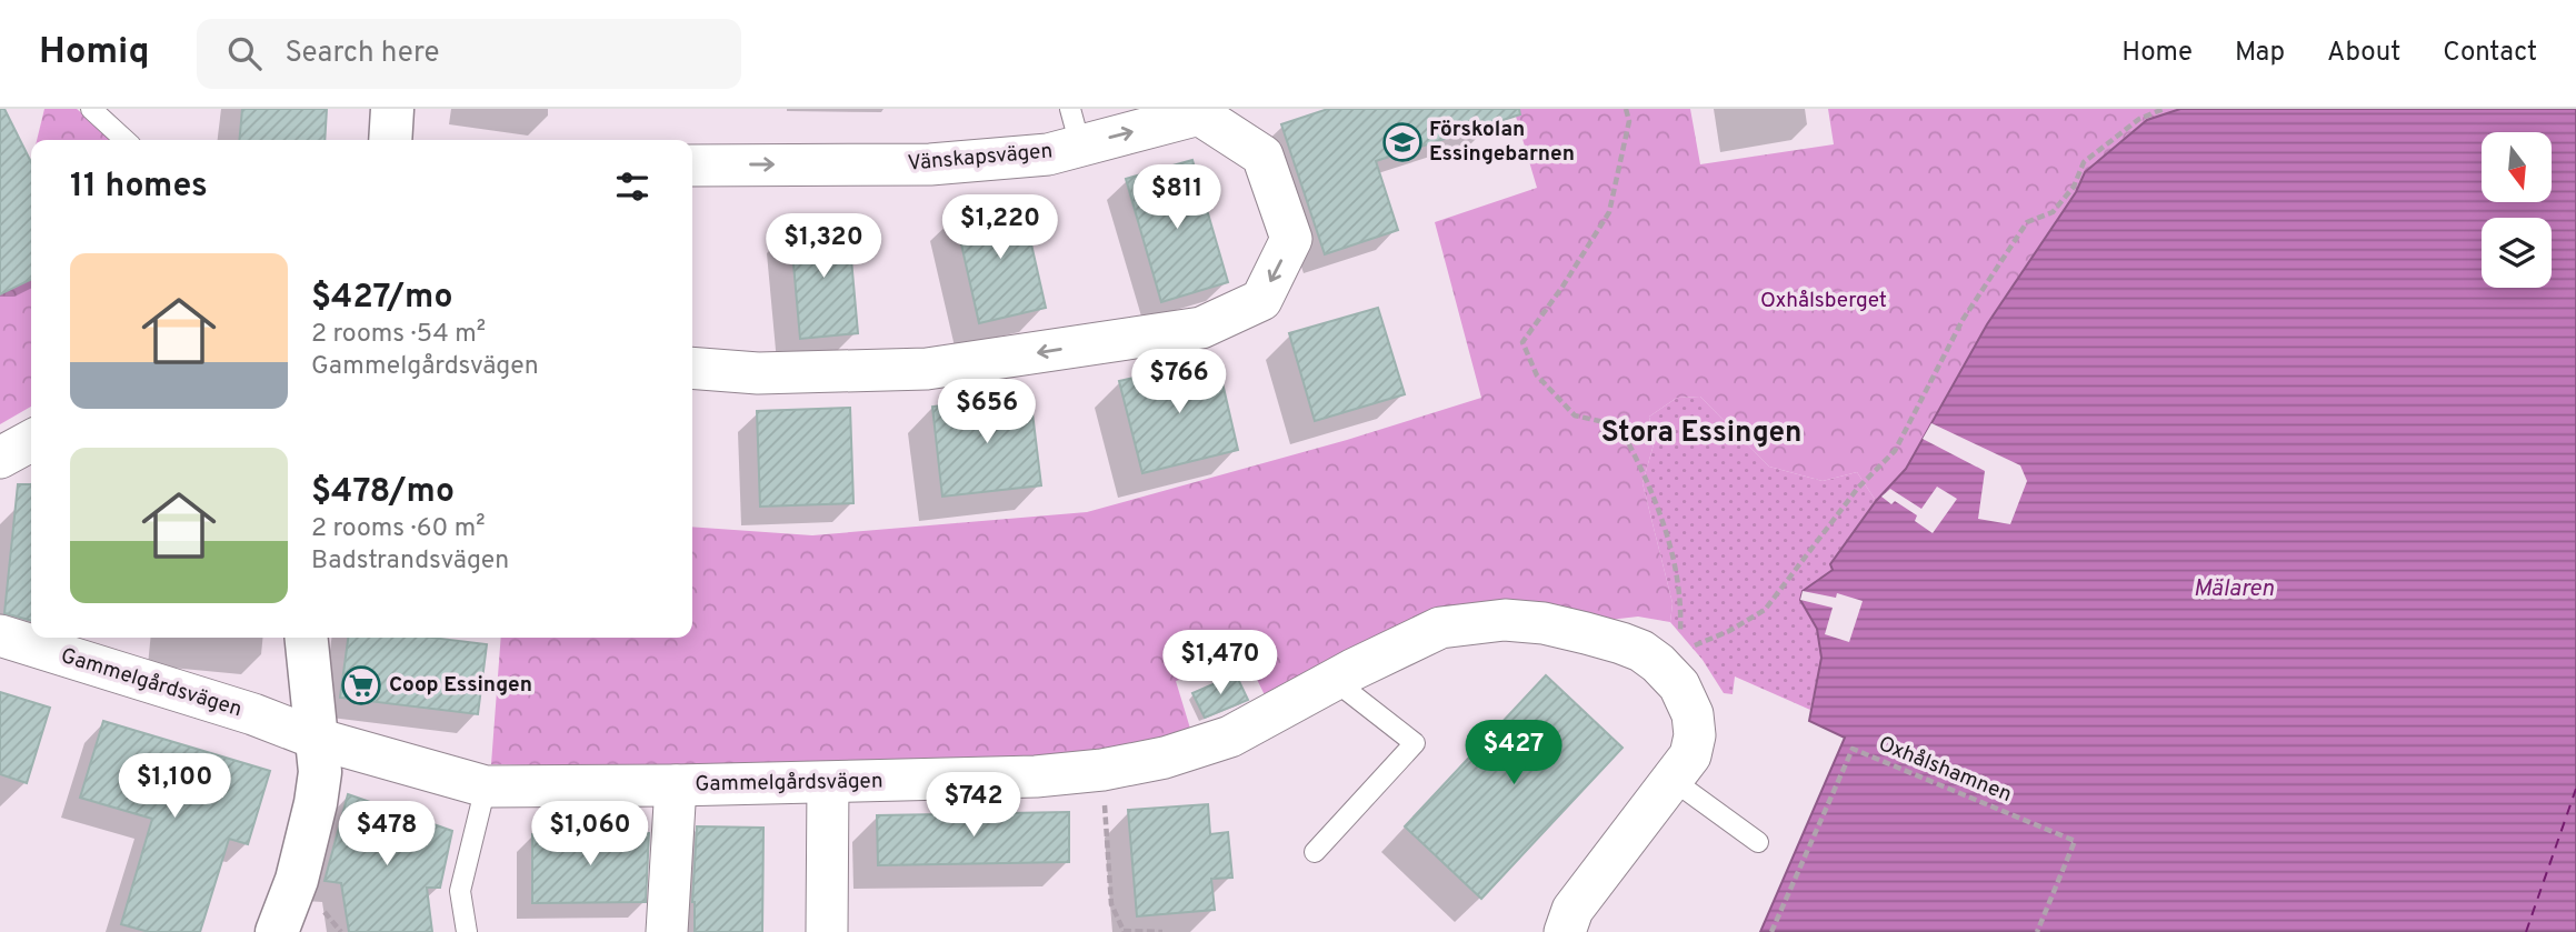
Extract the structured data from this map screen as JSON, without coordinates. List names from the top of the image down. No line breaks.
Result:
{"streets":{"street":["Vänskapsvägen","Gammelgårdsvägen"],"path":["Oxhålshamnen"]},"districts":["Stora Essingen"],"water":["Mälaren"],"parks":["Oxhålsberget"],"places":{"school or university":["Förskolan Essingebarnen"],"supermarket":["Coop Essingen"]},"north":"bottom","page":{"header":"Homiq","search":"Search here","nav":["Home","Map","About","Contact"],"heading":"11 homes","price":["$811","$1,220","$1,320","$766","$656","$1,470","$427","$1,100","$742","$478","$1,060"],"list":[{"name":"$427/mo","note":"2 rooms · 54 m² · Gammelgårdsvägen"},{"name":"$478/mo","note":"2 rooms · 60 m² · Badstrandsvägen"}]}}
